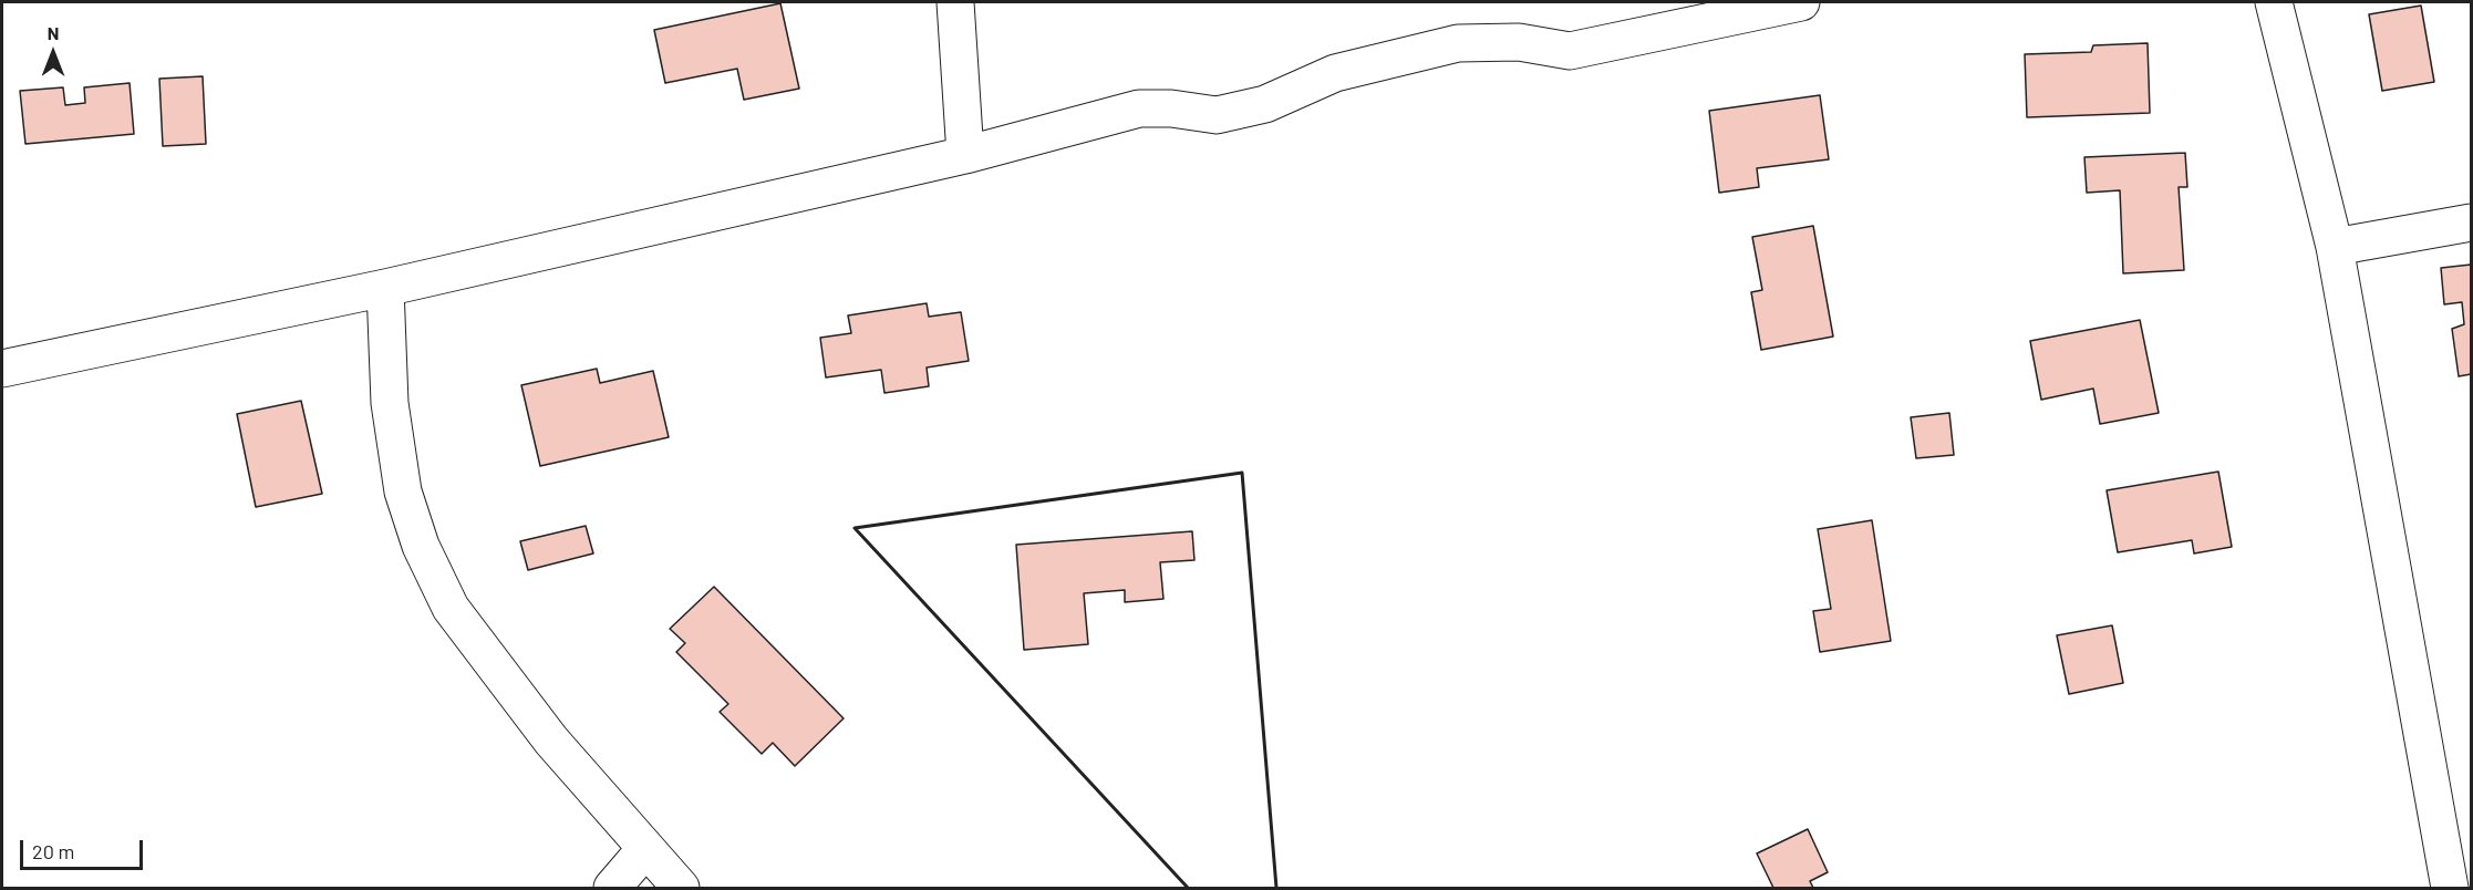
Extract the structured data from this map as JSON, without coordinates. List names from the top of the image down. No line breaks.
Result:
{"scale_bar":"20 m","north":"top"}
